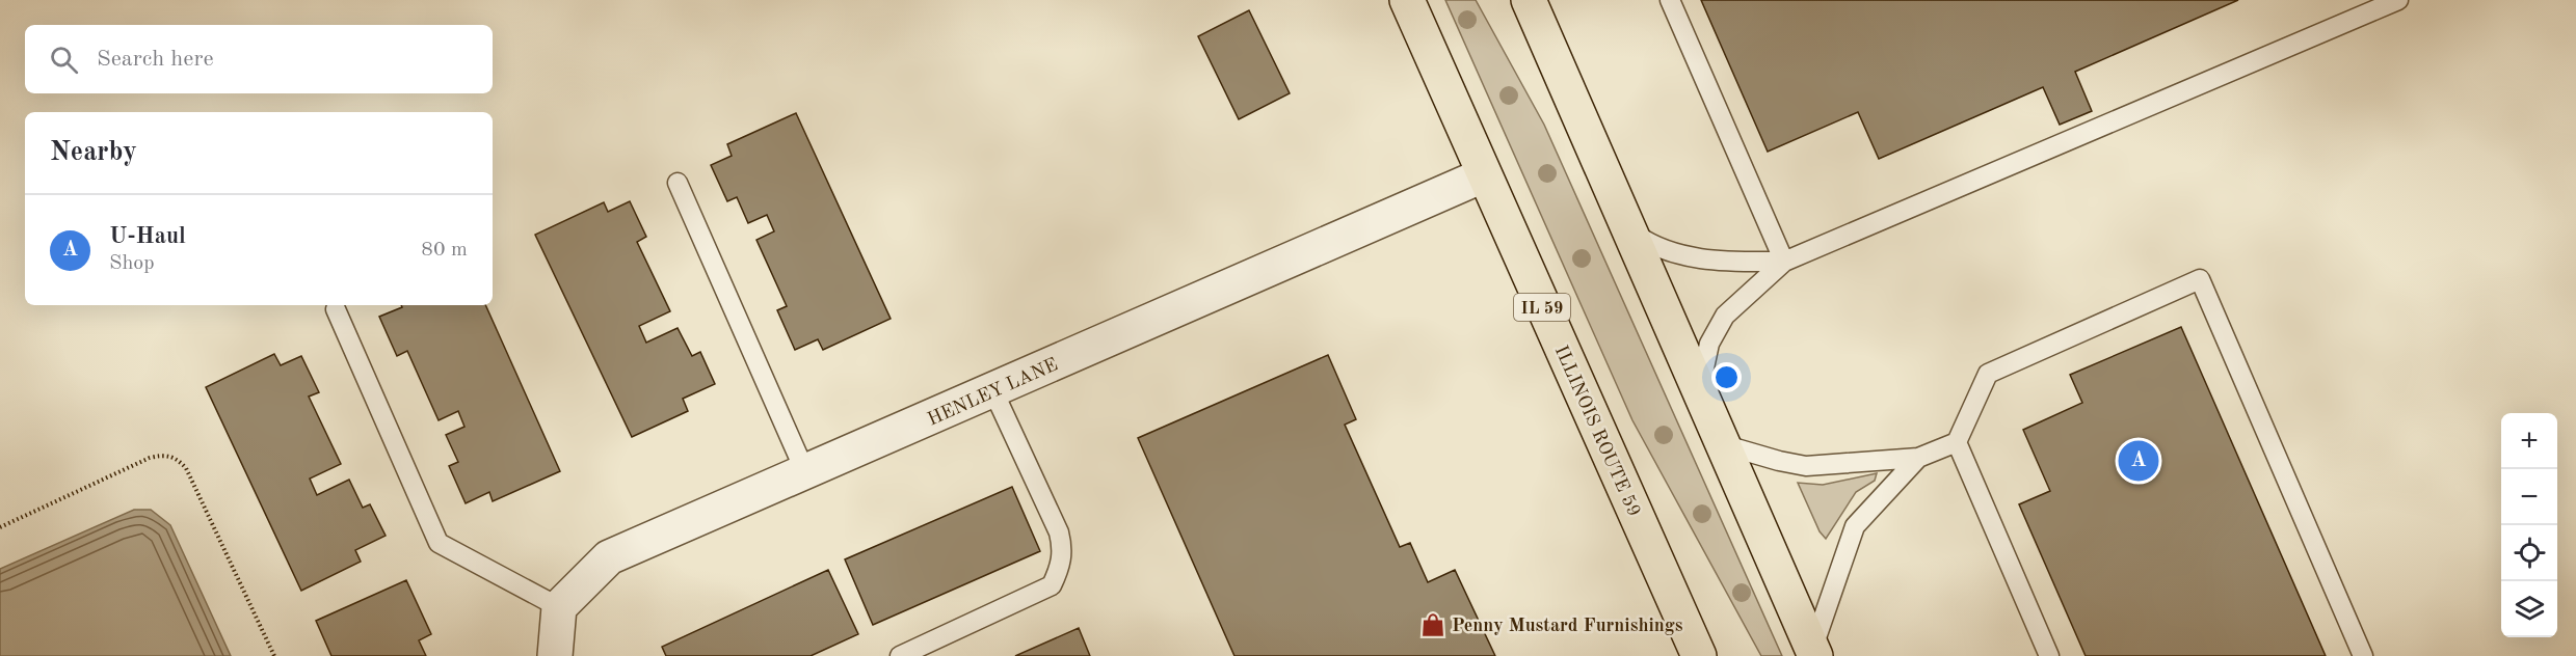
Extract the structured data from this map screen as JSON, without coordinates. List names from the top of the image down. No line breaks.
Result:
{"streets":{"main road":["IL 59","ILLINOIS ROUTE 59"],"street":["HENLEY LANE"]},"crossings":[["HENLEY LANE","ILLINOIS ROUTE 59"]],"places":{"shop":["Penny Mustard Furnishings"]},"page":{"search":"Search here","heading":"Nearby","list":[{"mark":"A","name":"U-Haul","note":"Shop","value":"80 m"}],"map_buttons":["+","−"],"pins":"A"}}
